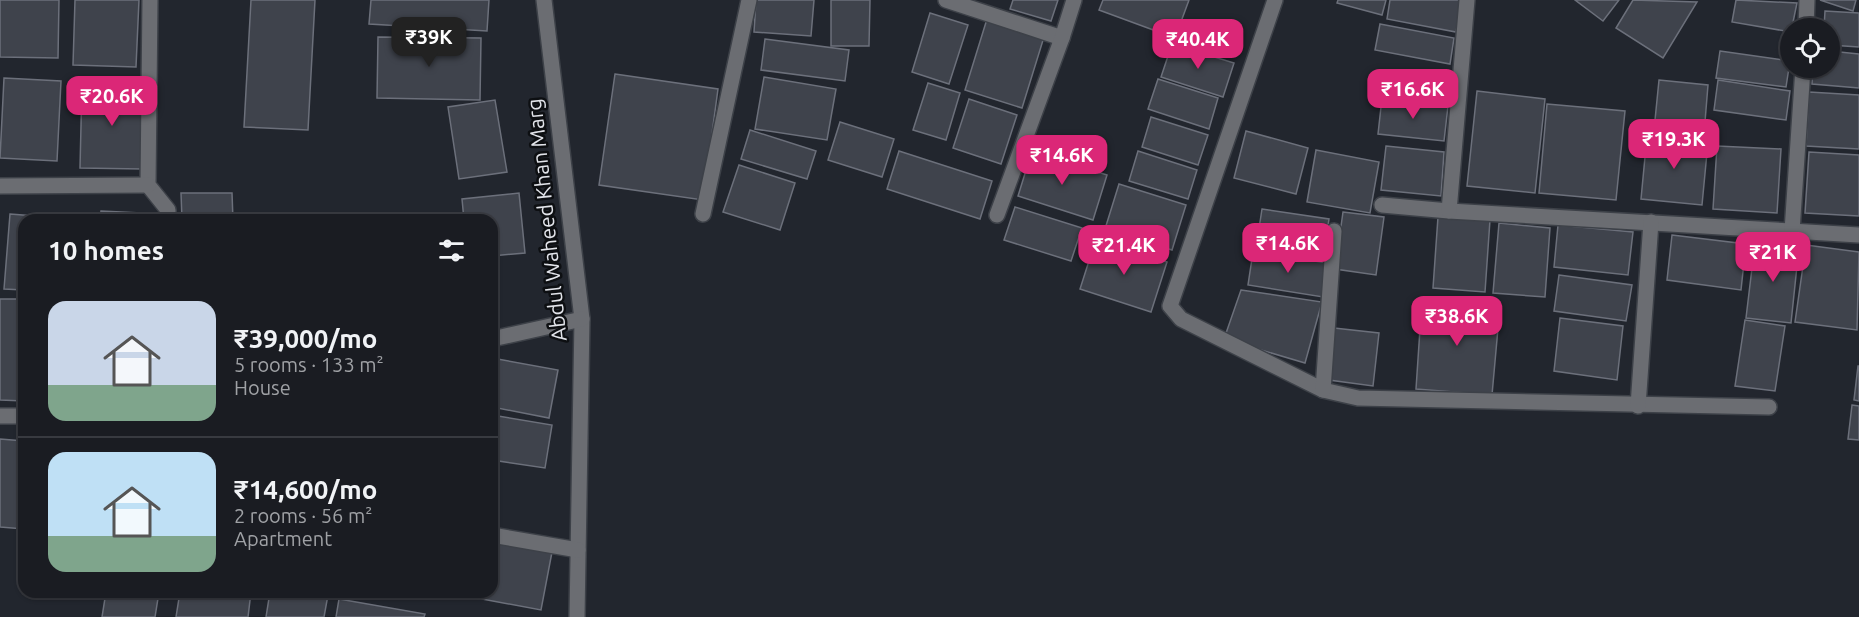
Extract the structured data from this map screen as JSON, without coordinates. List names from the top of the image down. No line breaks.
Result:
{"streets":{"street":["Abdul Waheed Khan Marg"]},"page":{"price":["₹39K","₹40.4K","₹16.6K","₹20.6K","₹19.3K","₹14.6K","₹14.6K","₹21.4K","₹21K","₹38.6K"],"heading":"10 homes","list":[{"name":"₹39,000/mo","note":"5 rooms · 133 m² · House"},{"name":"₹14,600/mo","note":"2 rooms · 56 m² · Apartment"}]}}
